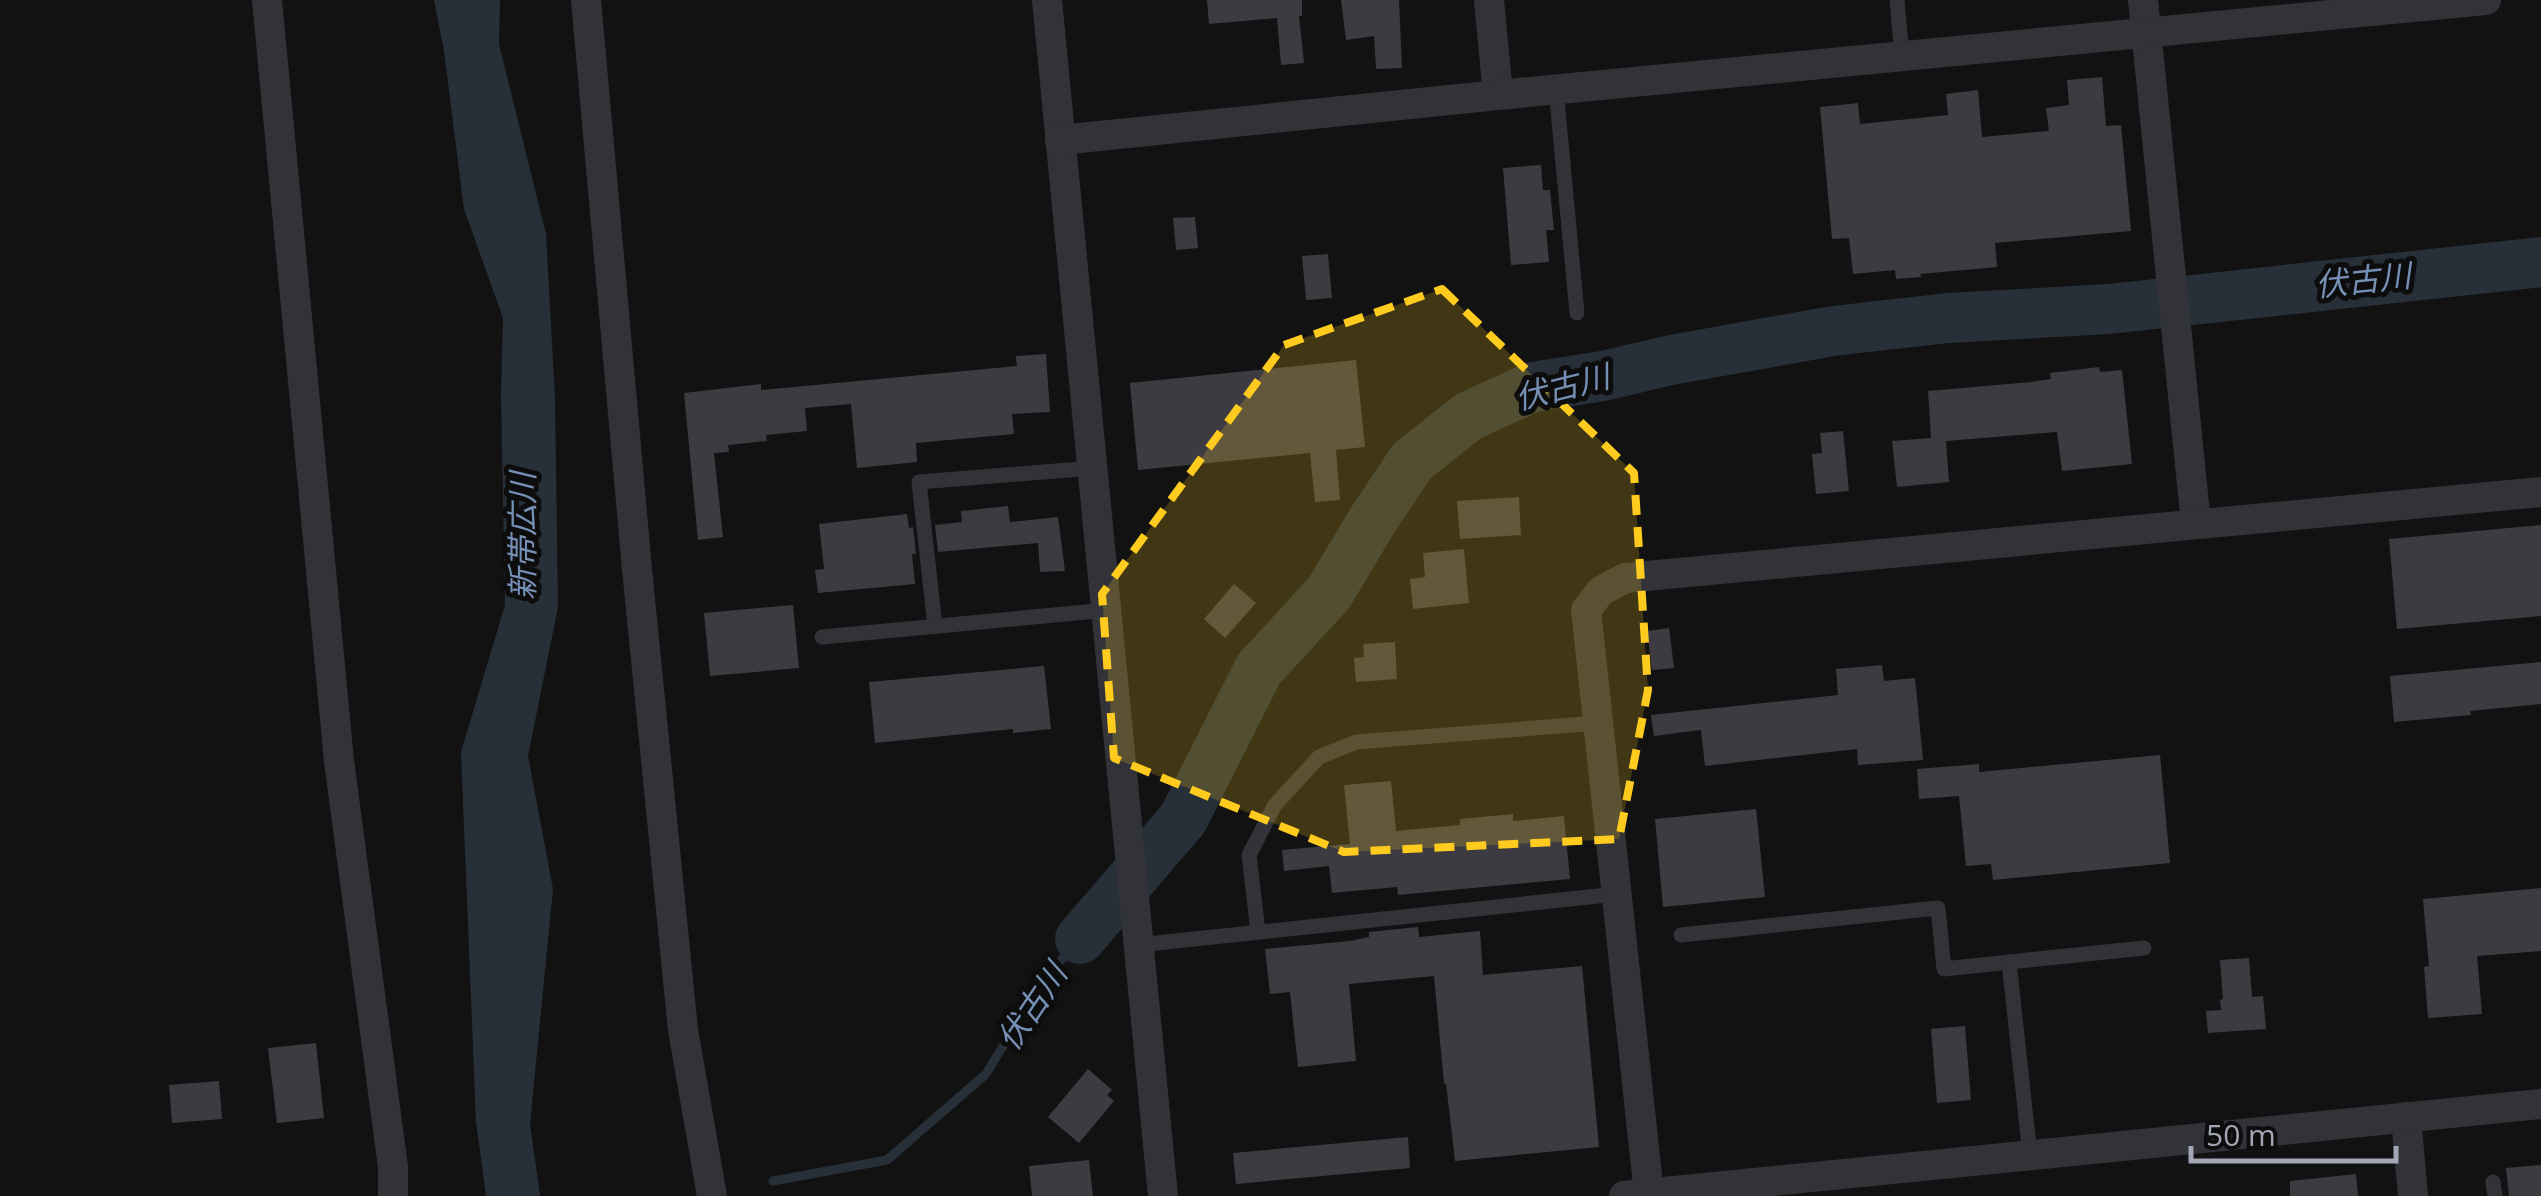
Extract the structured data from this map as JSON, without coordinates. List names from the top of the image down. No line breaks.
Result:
{"water":["伏古川","新帯広川"],"scale_bar":"50 m"}
